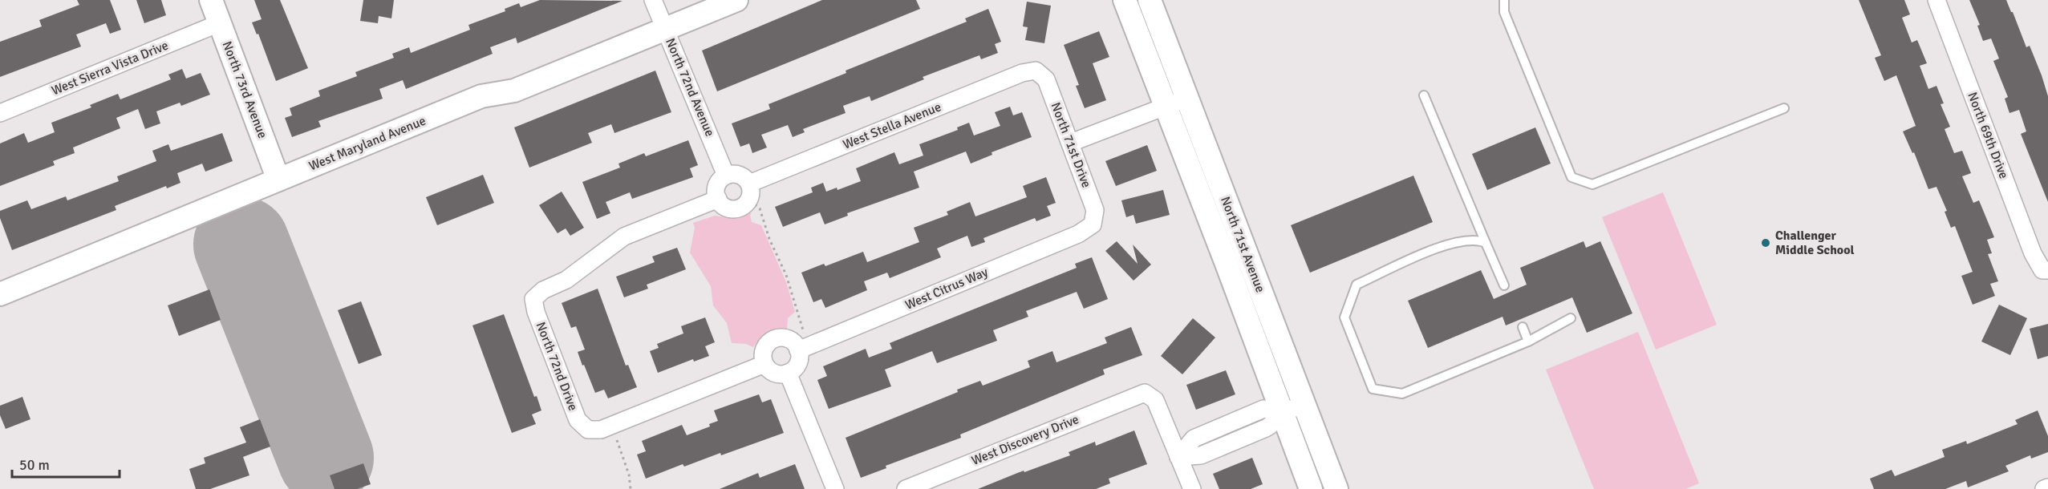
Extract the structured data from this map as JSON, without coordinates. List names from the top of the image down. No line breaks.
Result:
{"streets":{"street":["West Sierra Vista Drive","North 72nd Avenue","North 73rd Avenue","West Stella Avenue","North 69th Drive","West Maryland Avenue","North 71st Drive","North 71st Avenue","West Citrus Way","North 72nd Drive","West Discovery Drive"]},"crossings":[["West Sierra Vista Drive","North 73rd Avenue"],["North 72nd Avenue","West Stella Avenue"],["North 72nd Avenue","West Maryland Avenue"],["North 72nd Avenue","North 72nd Drive"],["North 73rd Avenue","West Maryland Avenue"],["West Stella Avenue","North 71st Drive"],["West Stella Avenue","North 72nd Drive"],["North 71st Drive","West Citrus Way"],["West Citrus Way","North 72nd Drive"]],"places":["Challenger Middle School"],"scale_bar":"50 m"}
